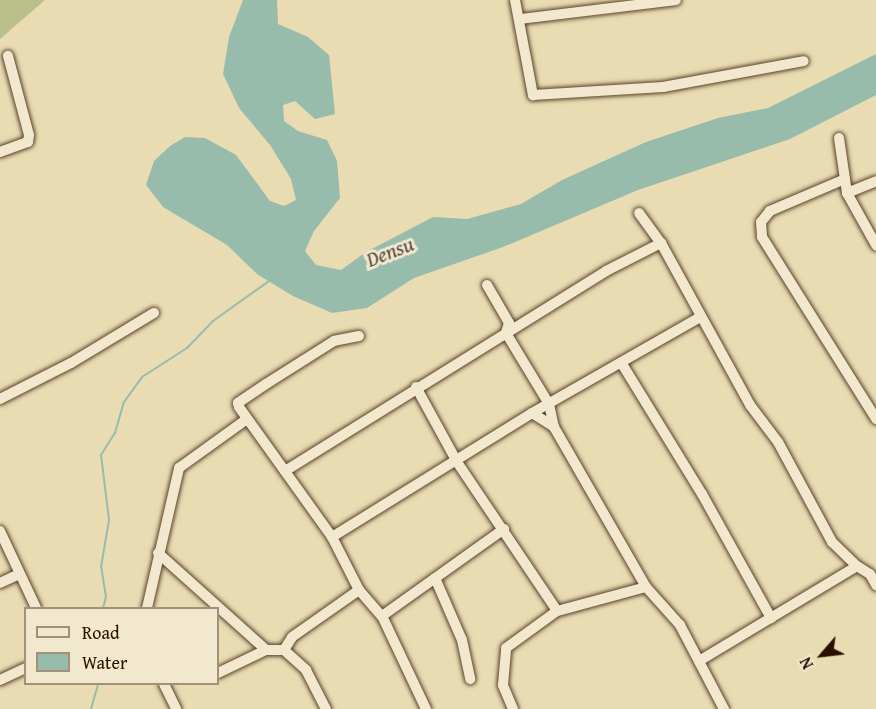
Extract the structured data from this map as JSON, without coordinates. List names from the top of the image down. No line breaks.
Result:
{"water":["Densu"],"legend":["Road","Water"],"north":"bottom left"}
